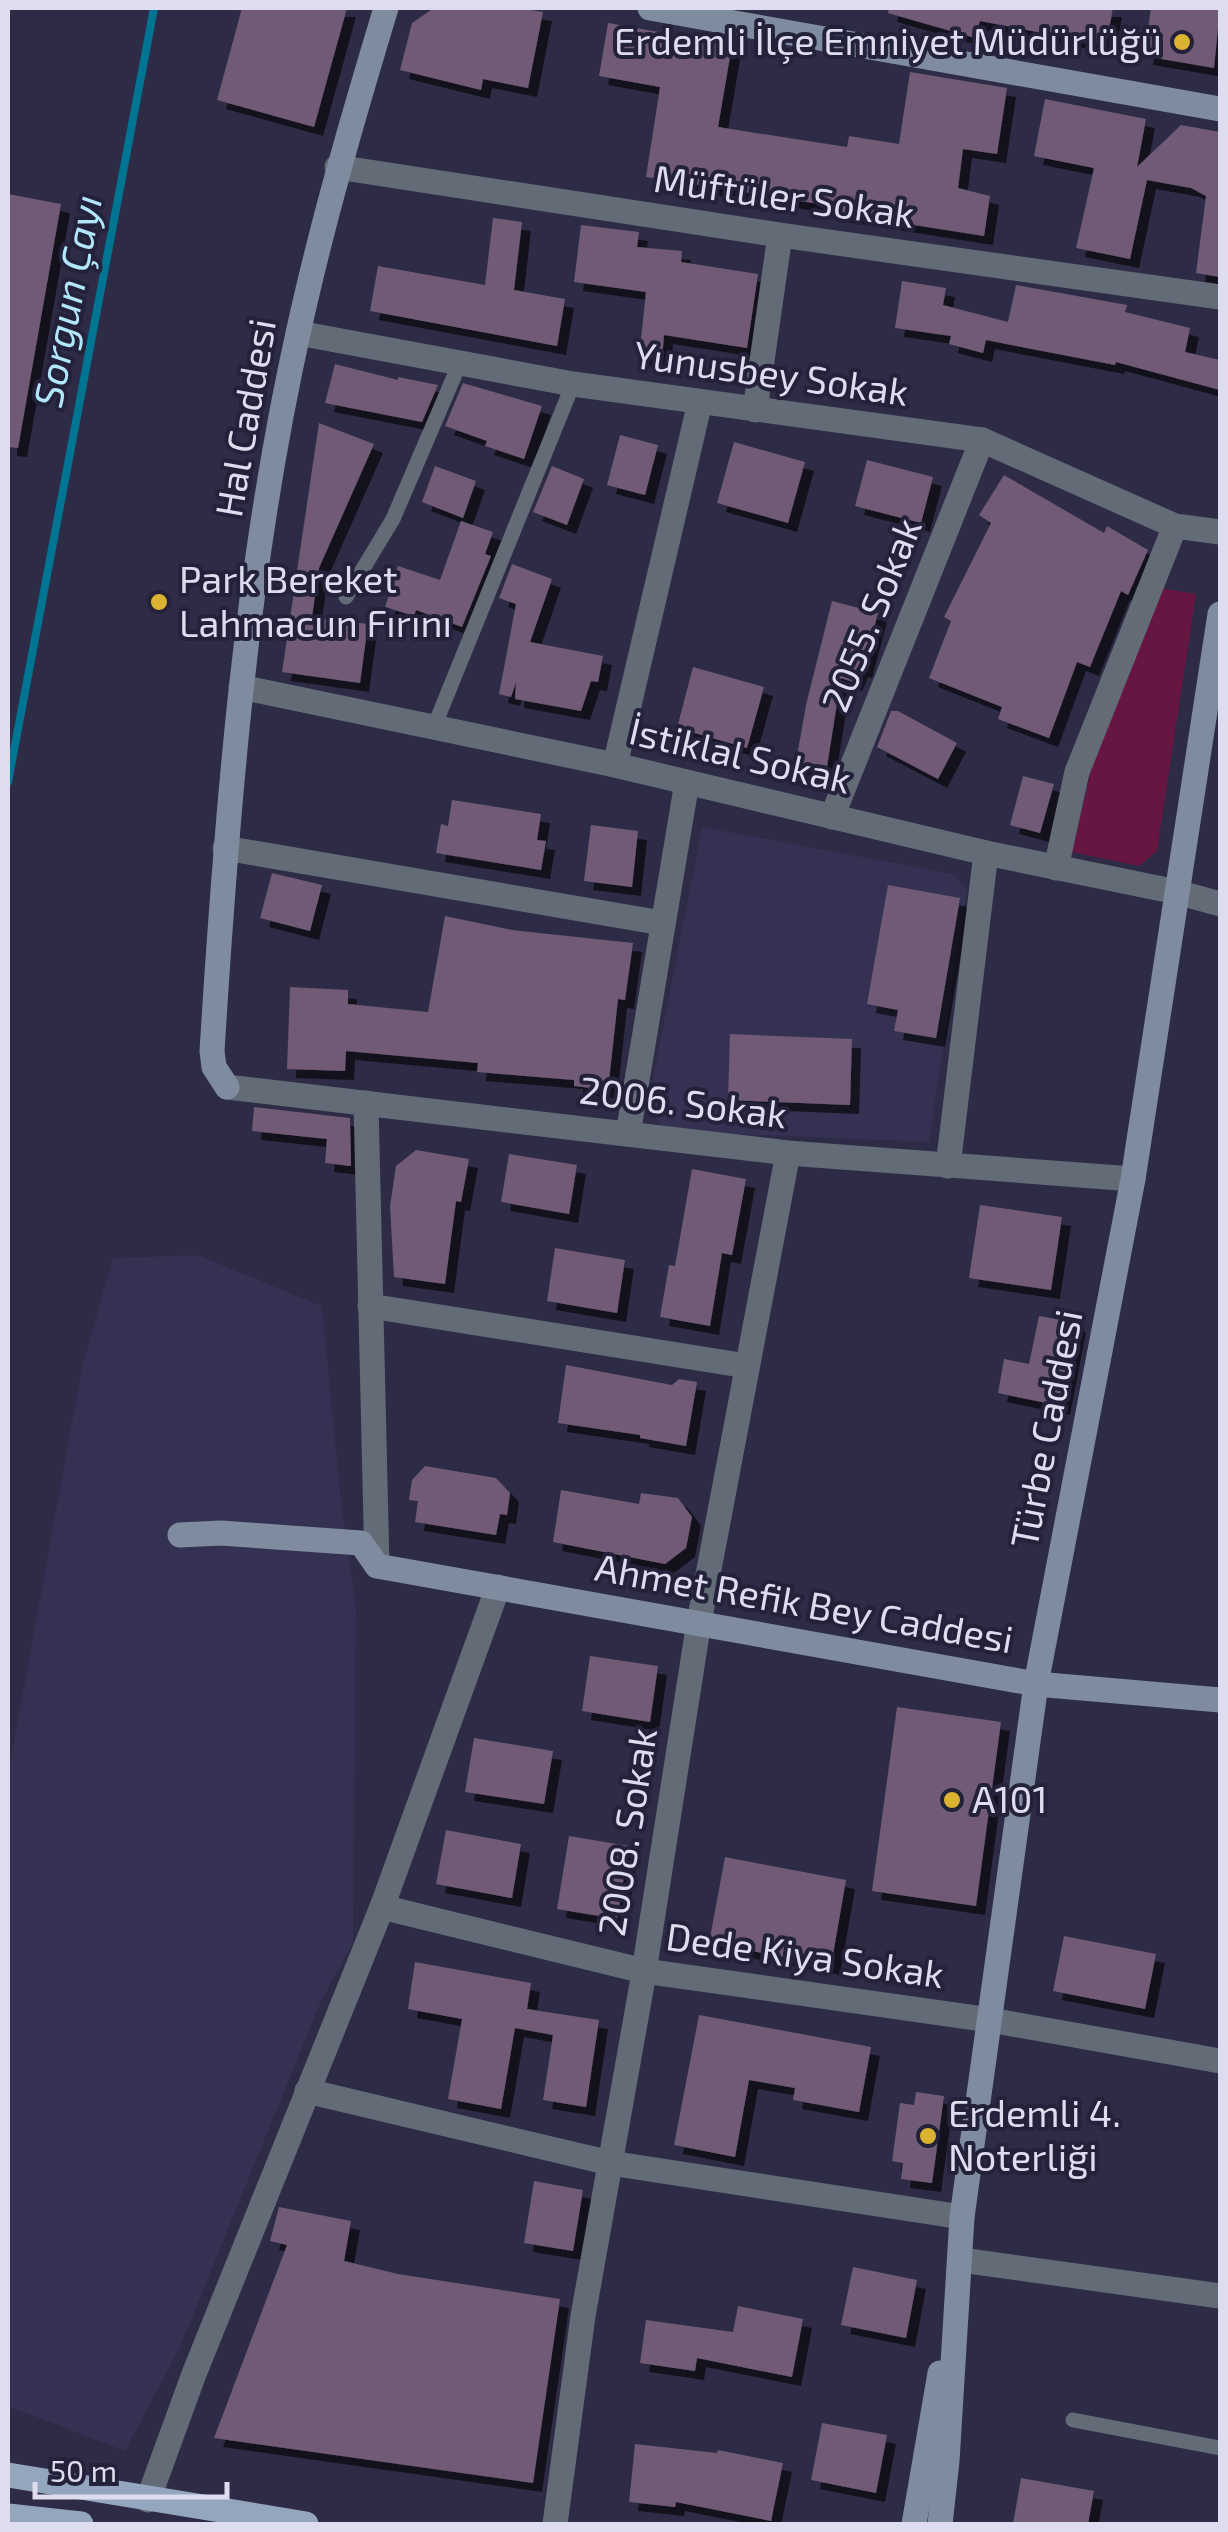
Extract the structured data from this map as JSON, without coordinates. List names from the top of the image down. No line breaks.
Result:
{"streets":{"street":["Müftüler Sokak","Yunusbey Sokak","Hal Caddesi","2055. Sokak","İstiklal Sokak","2006. Sokak","Türbe Caddesi","Ahmet Refik Bey Caddesi","2008. Sokak","Dede Kiya Sokak"]},"crossings":[["Müftüler Sokak","Hal Caddesi"],["Yunusbey Sokak","Hal Caddesi"],["Yunusbey Sokak","2055. Sokak"],["Hal Caddesi","İstiklal Sokak"],["Hal Caddesi","2006. Sokak"],["2055. Sokak","İstiklal Sokak"],["İstiklal Sokak","Türbe Caddesi"],["2006. Sokak","Türbe Caddesi"],["2006. Sokak","2008. Sokak"],["Türbe Caddesi","Ahmet Refik Bey Caddesi"],["Türbe Caddesi","Dede Kiya Sokak"],["Ahmet Refik Bey Caddesi","2008. Sokak"],["2008. Sokak","Dede Kiya Sokak"]],"water":["Sorgun Çayı"],"places":["Erdemli İlçe Emniyet Müdürlüğü","Park Bereket Lahmacun Fırını","A101","Erdemli 4. Noterliği"],"scale_bar":"50 m"}
